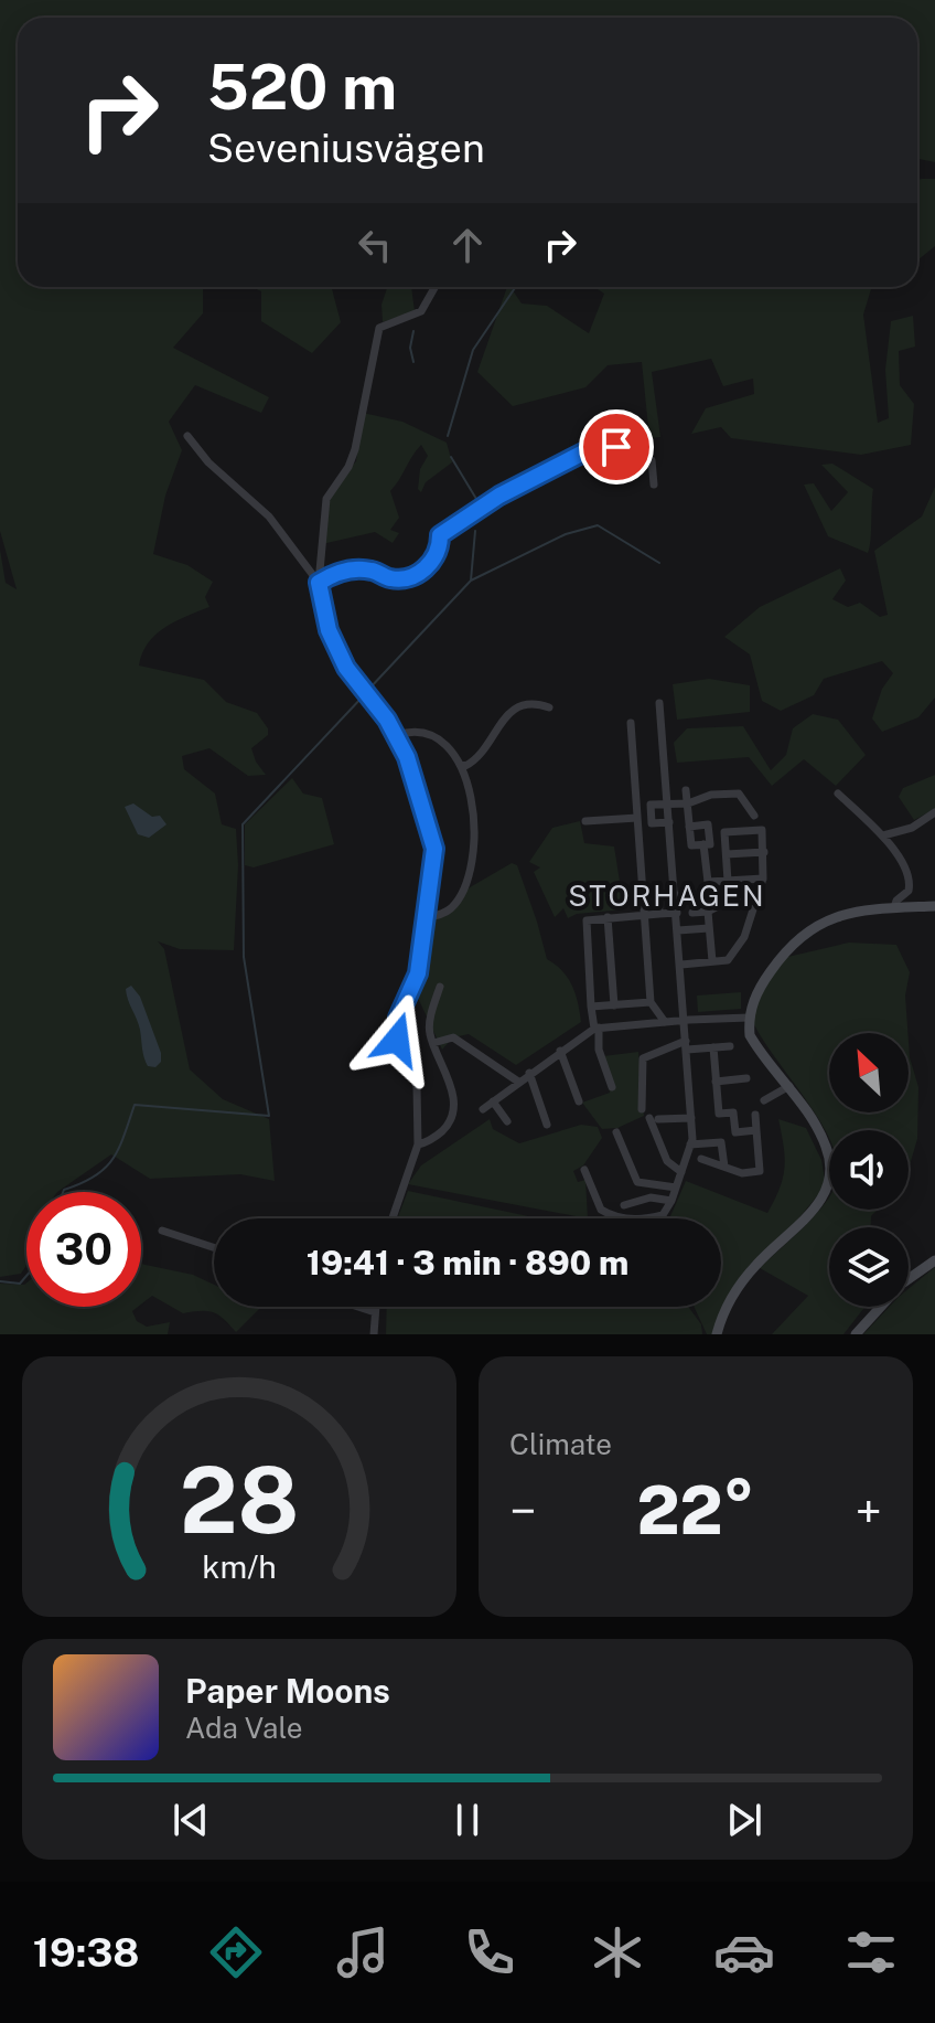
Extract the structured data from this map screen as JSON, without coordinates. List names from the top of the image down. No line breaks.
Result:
{"districts":["STORHAGEN"],"north":"top left","page":{"turn":["520 m","Seveniusvägen"],"limit":"30","trip":"19:41 · 3 min · 890 m","tile":"Climate","heat":["−","22°","+"],"song":["Paper Moons","Ada Vale"],"tabs":"19:38","gauge":["28","km/h"]}}
